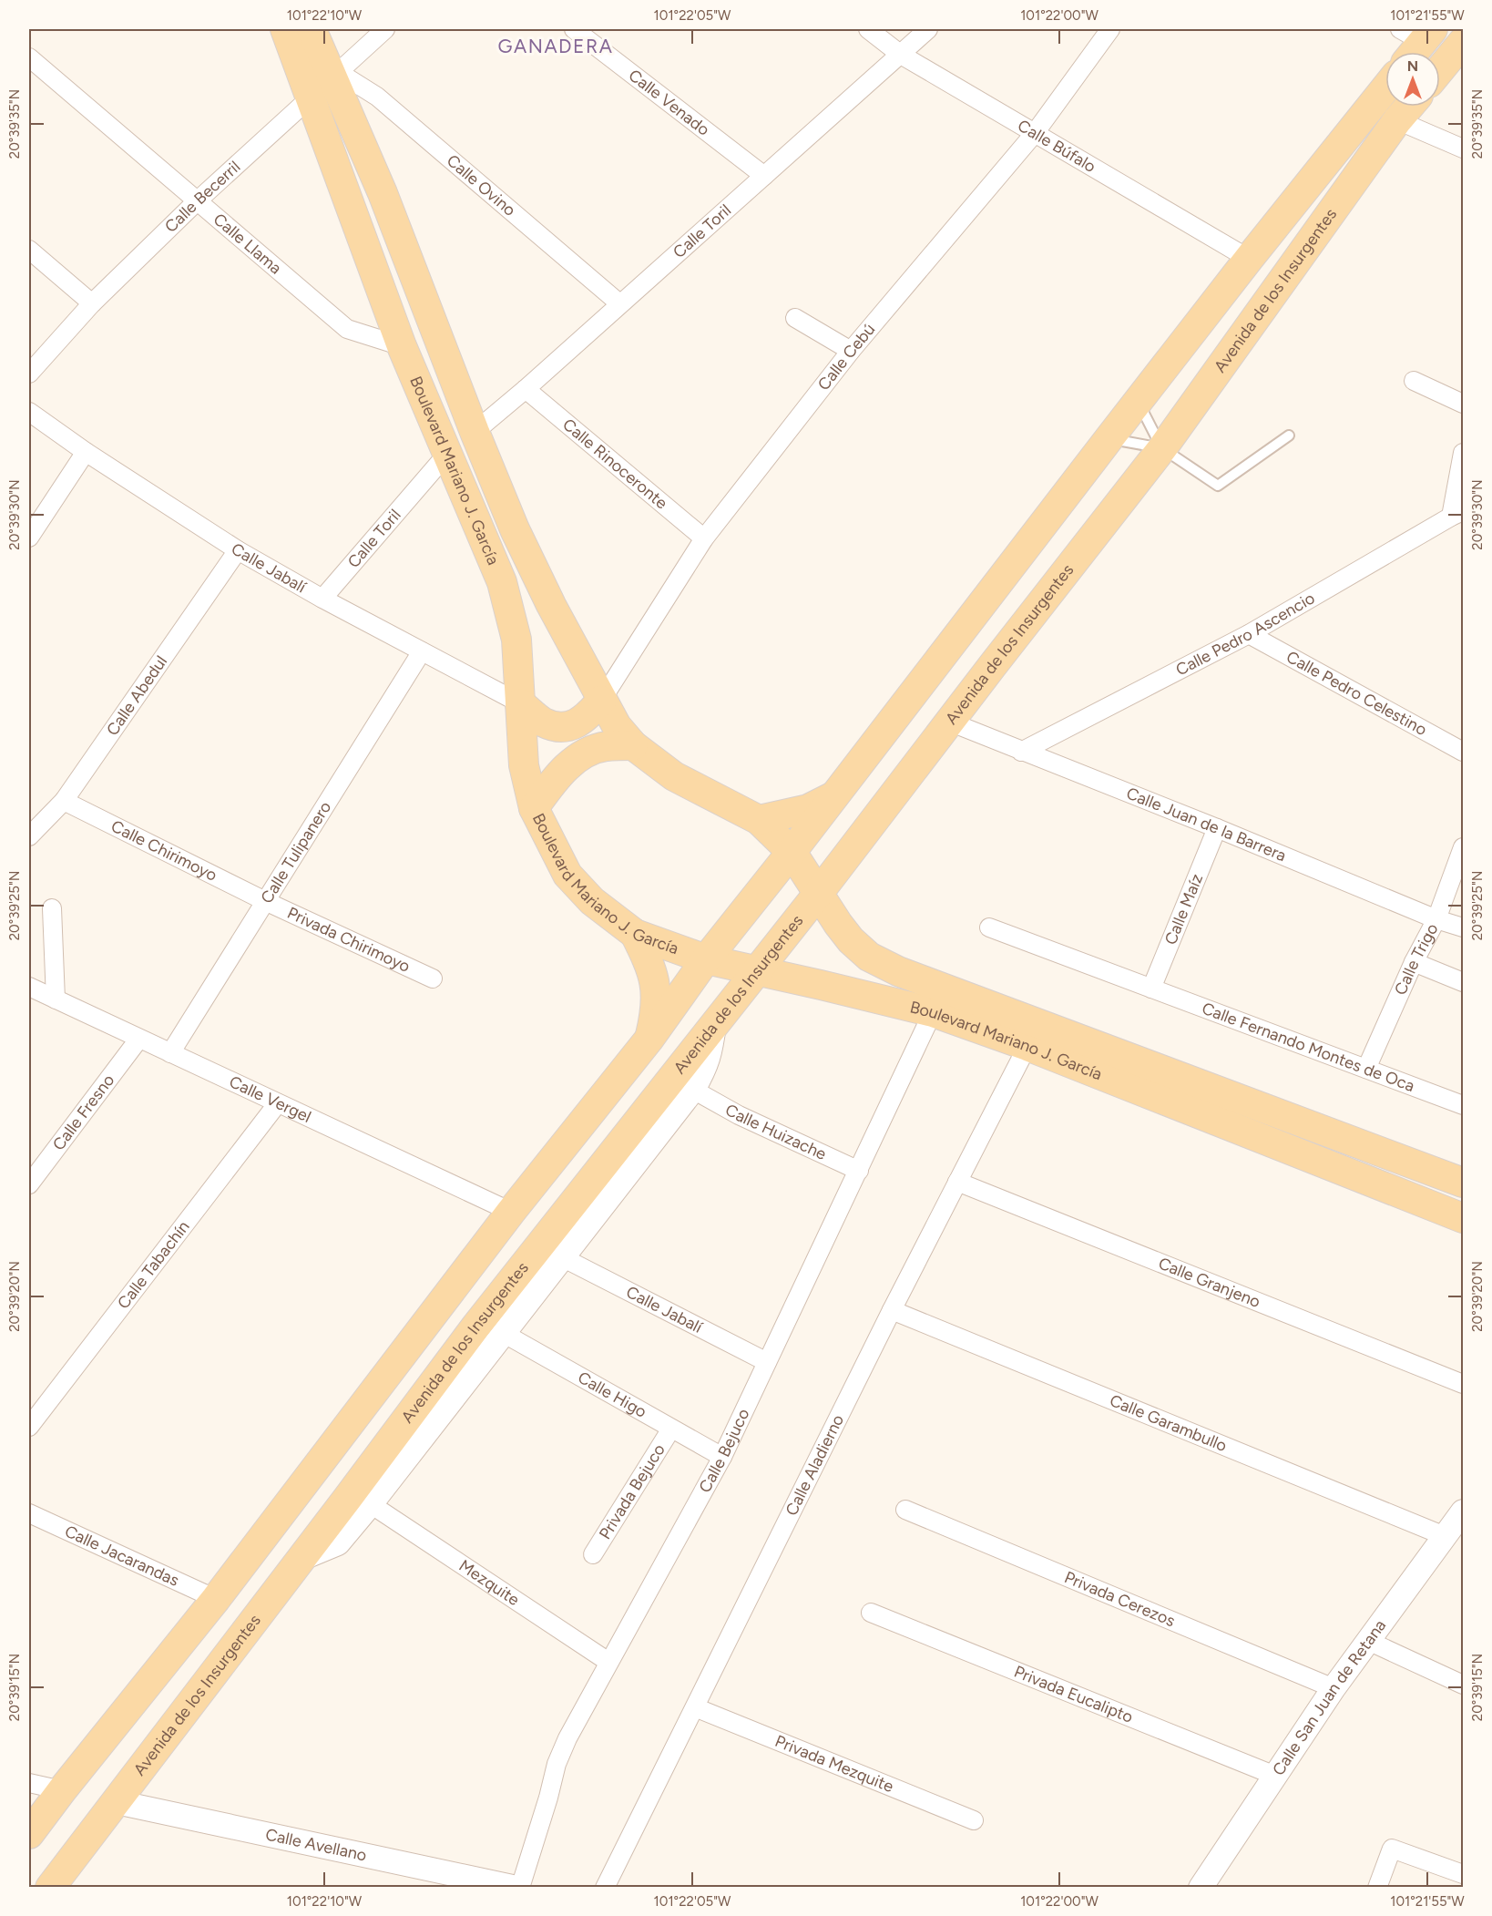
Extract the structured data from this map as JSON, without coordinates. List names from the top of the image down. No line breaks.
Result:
{"streets":{"main road":["Avenida de los Insurgentes","Boulevard Mariano J. García"],"street":["Calle Venado","Calle Búfalo","Calle Ovino","Calle Becerril","Calle Toril","Calle Llama","Calle Cebú","Calle Rinoceronte","Calle Jabalí","Calle Pedro Ascencio","Calle Pedro Celestino","Calle Abedul","Calle Juan de la Barrera","Calle Chirimoyo","Calle Tulipanero","Calle Maíz","Privada Chirimoyo","Calle Trigo","Calle Fernando Montes de Oca","Calle Vergel","Calle Fresno","Calle Huizache","Calle Tabachín","Calle Granjeno","Calle Higo","Calle Garambullo","Calle Bejuco","Calle Aladierno","Privada Bejuco","Calle Jacarandas","Mezquite","Privada Cerezos","Privada Eucalipto","Calle San Juan de Retana","Privada Mezquite","Calle Avellano"]},"crossings":[["Calle Venado","Calle Toril"],["Calle Búfalo","Calle Toril"],["Calle Búfalo","Calle Cebú"],["Calle Ovino","Calle Becerril"],["Calle Ovino","Calle Toril"],["Calle Ovino","Boulevard Mariano J. García"],["Calle Becerril","Calle Llama"],["Calle Becerril","Boulevard Mariano J. García"],["Calle Toril","Calle Rinoceronte"],["Calle Toril","Boulevard Mariano J. García"],["Calle Toril","Calle Jabalí"],["Calle Llama","Boulevard Mariano J. García"],["Avenida de los Insurgentes","Boulevard Mariano J. García"],["Avenida de los Insurgentes","Calle Juan de la Barrera"],["Avenida de los Insurgentes","Calle Avellano"],["Calle Cebú","Calle Rinoceronte"],["Calle Cebú","Boulevard Mariano J. García"],["Boulevard Mariano J. García","Calle Jabalí"],["Boulevard Mariano J. García","Calle Bejuco"],["Boulevard Mariano J. García","Calle Aladierno"],["Calle Jabalí","Calle Abedul"],["Calle Jabalí","Calle Tulipanero"],["Calle Jabalí","Calle Bejuco"],["Calle Pedro Ascencio","Calle Pedro Celestino"],["Calle Pedro Ascencio","Calle Juan de la Barrera"],["Calle Abedul","Calle Chirimoyo"],["Calle Juan de la Barrera","Calle Maíz"],["Calle Juan de la Barrera","Calle Trigo"],["Calle Chirimoyo","Calle Tulipanero"],["Calle Chirimoyo","Privada Chirimoyo"],["Calle Tulipanero","Privada Chirimoyo"],["Calle Tulipanero","Calle Vergel"],["Calle Maíz","Calle Fernando Montes de Oca"],["Calle Trigo","Calle Fernando Montes de Oca"],["Calle Vergel","Calle Fresno"],["Calle Vergel","Calle Tabachín"],["Calle Huizache","Calle Bejuco"],["Calle Granjeno","Calle Aladierno"],["Calle Higo","Calle Bejuco"],["Calle Higo","Privada Bejuco"],["Calle Garambullo","Calle Aladierno"],["Calle Garambullo","Calle San Juan de Retana"],["Calle Bejuco","Mezquite"],["Calle Bejuco","Calle Avellano"],["Calle Aladierno","Privada Mezquite"],["Privada Cerezos","Calle San Juan de Retana"],["Privada Eucalipto","Calle San Juan de Retana"]],"districts":["GANADERA"],"north":"top","coordinates":["101°22'10\"W","101°22'05\"W","101°22'00\"W","101°21'55\"W","20°39'35\"N","20°39'30\"N","20°39'25\"N","20°39'20\"N","20°39'15\"N"]}
